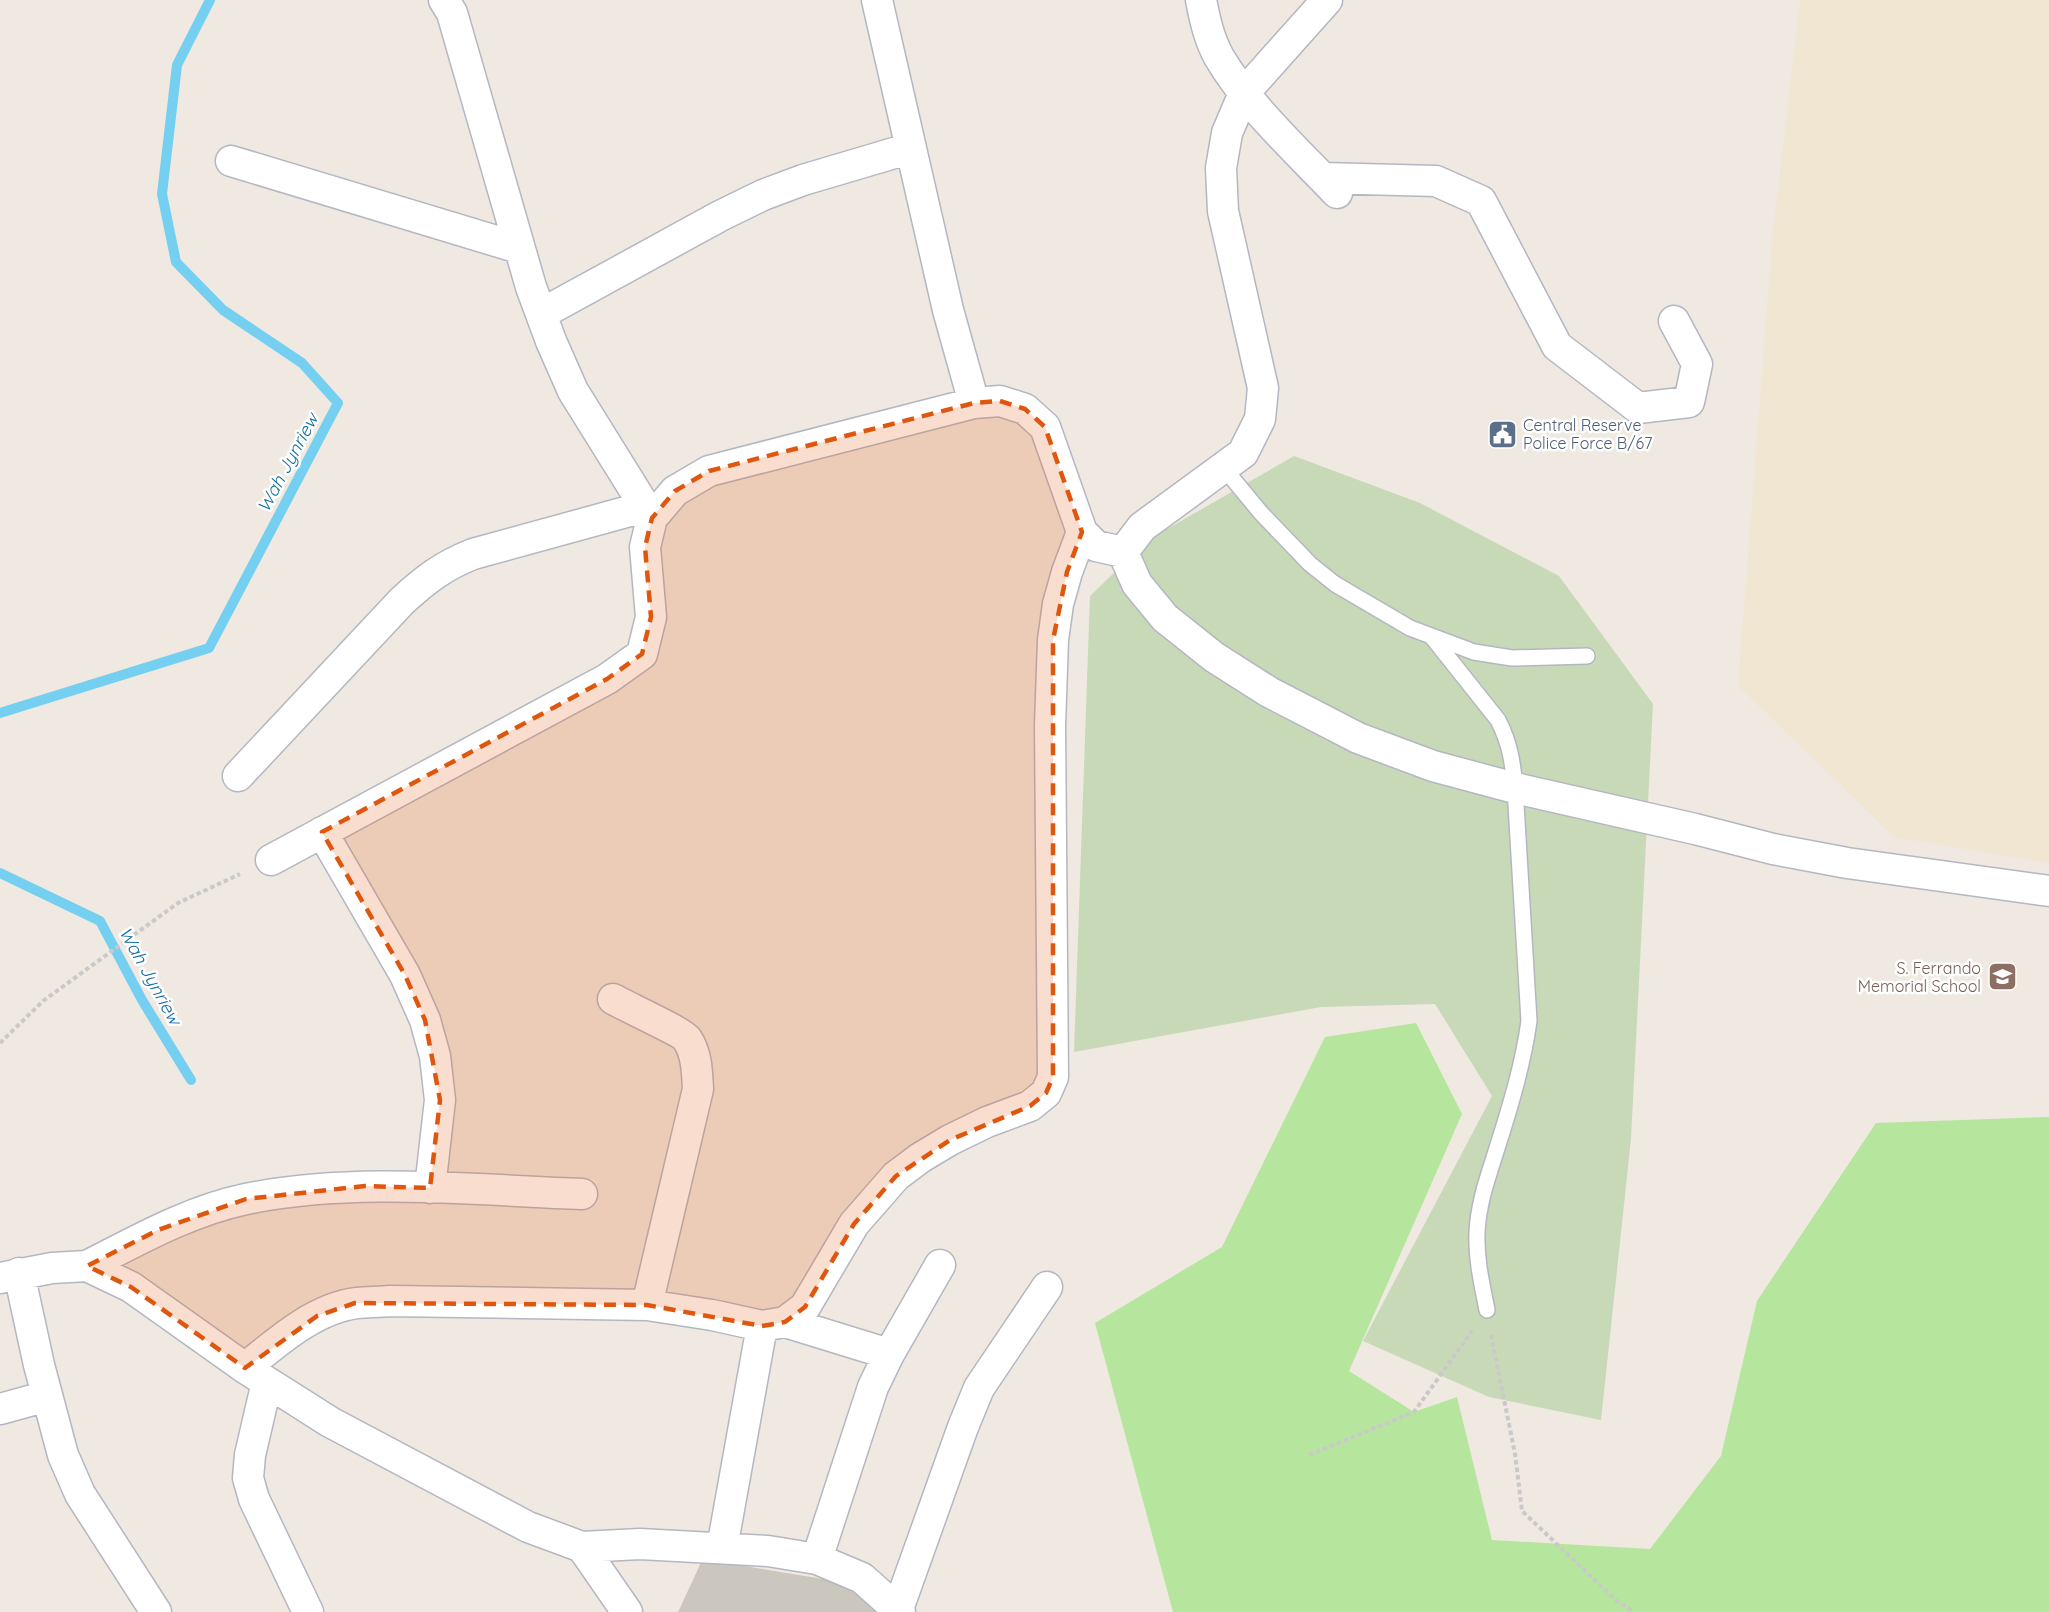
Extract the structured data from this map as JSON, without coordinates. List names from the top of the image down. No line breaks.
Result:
{"water":["Wah Jynriew"],"places":{"public building":["Central Reserve Police Force B/67"],"school or university":["S. Ferrando Memorial School"]}}
